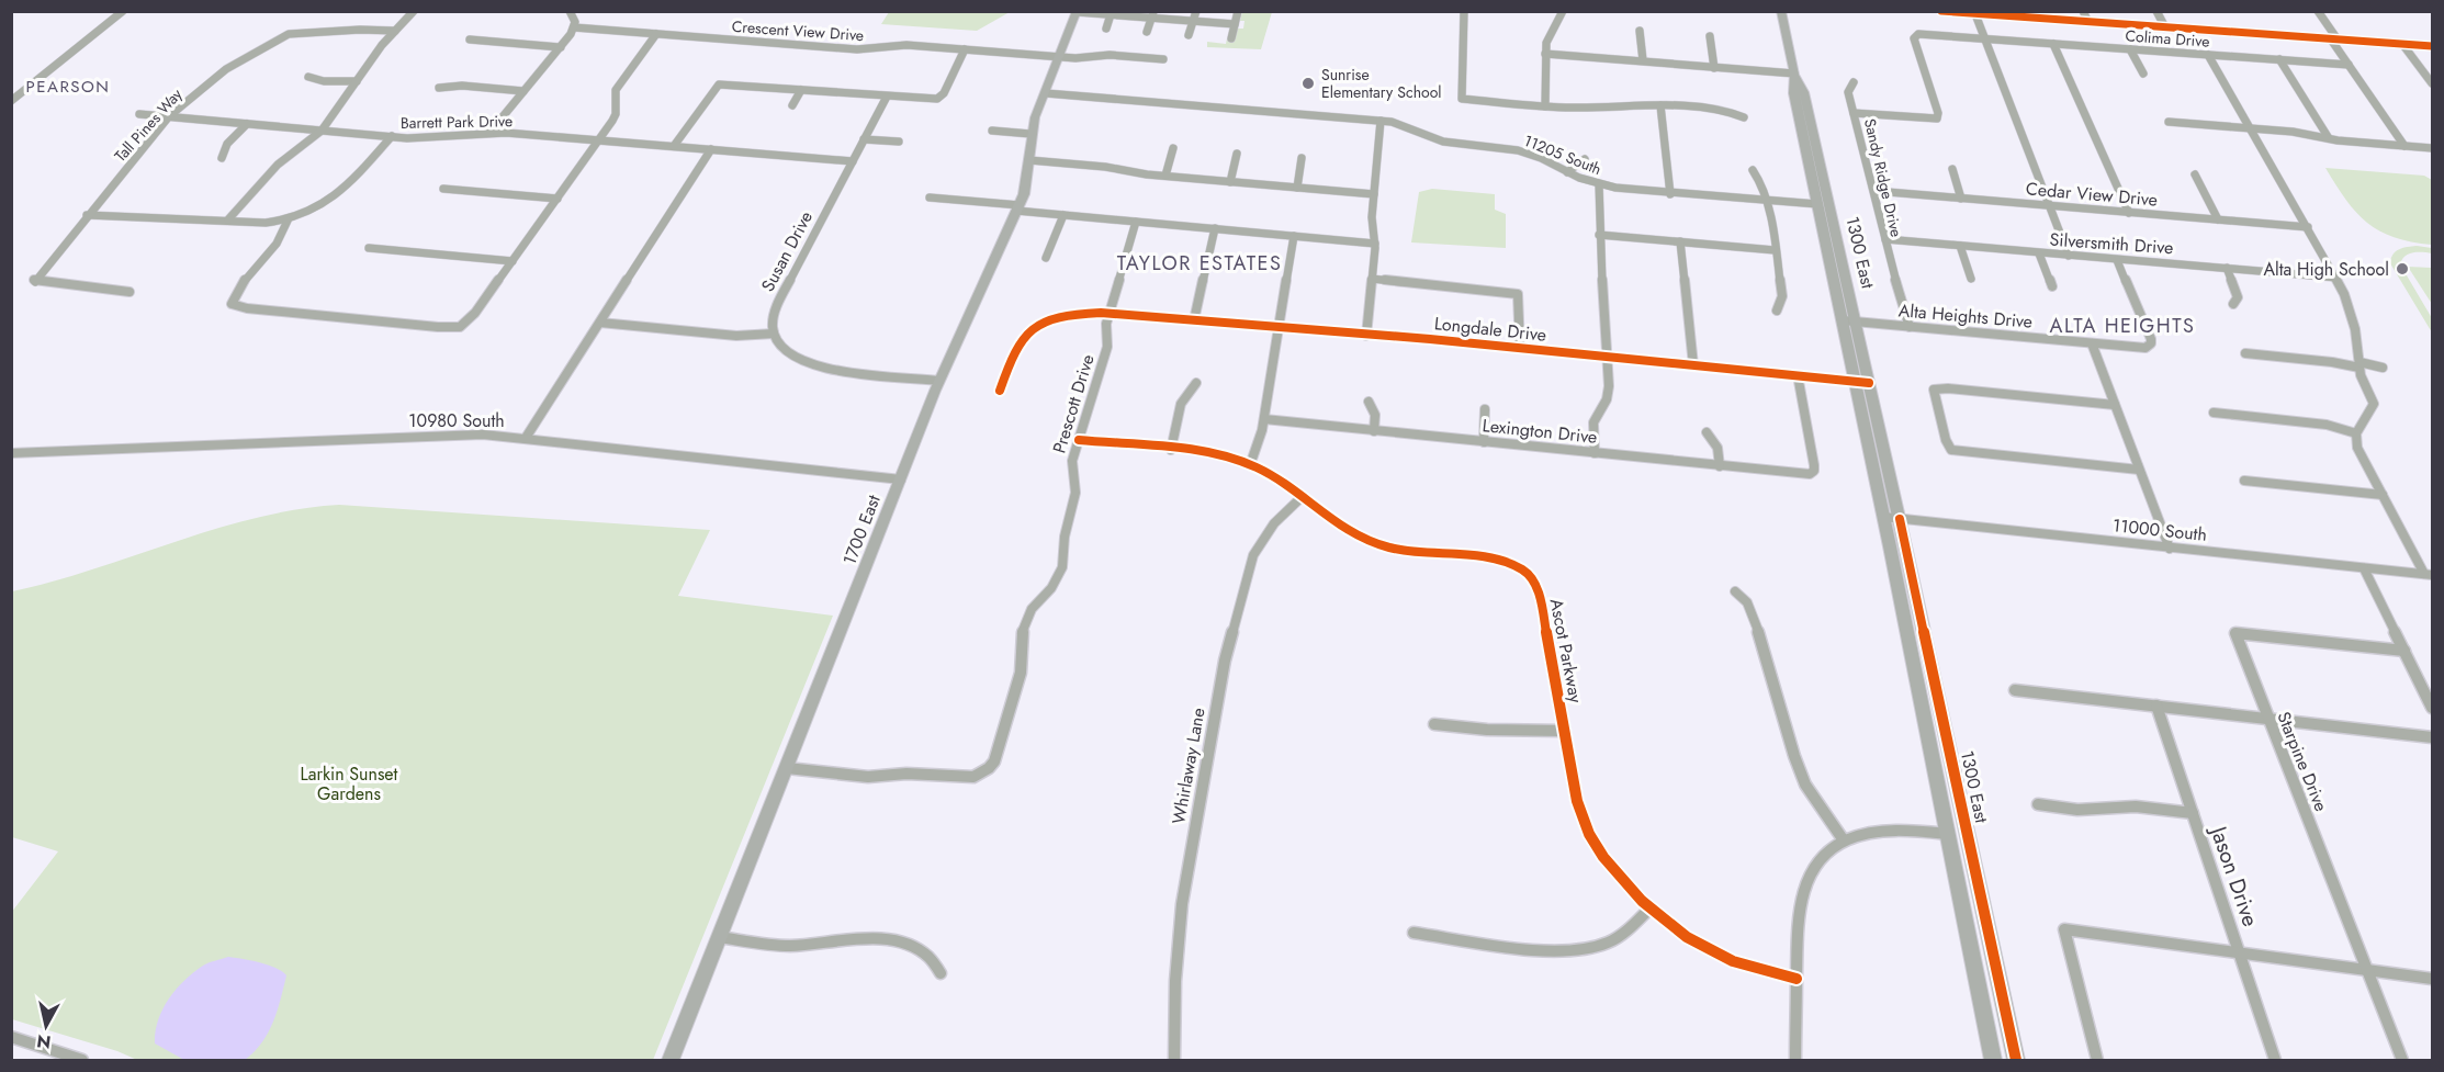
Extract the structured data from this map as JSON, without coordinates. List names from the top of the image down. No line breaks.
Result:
{"streets":{"main road":["1300 East","1700 East"],"street":["Crescent View Drive","Colima Drive","Barrett Park Drive","Tall Pines Way","11205 South","Sandy Ridge Drive","Cedar View Drive","Silversmith Drive","Susan Drive","Alta Heights Drive","Longdale Drive","Prescott Drive","10980 South","Lexington Drive","11000 South","Ascot Parkway","Starpine Drive","Whirlaway Lane","Jason Drive"]},"crossings":[["Crescent View Drive","1700 East"],["Colima Drive","Sandy Ridge Drive"],["Barrett Park Drive","Tall Pines Way"],["Barrett Park Drive","Susan Drive"],["11205 South","1300 East"],["11205 South","1700 East"],["Sandy Ridge Drive","Cedar View Drive"],["Sandy Ridge Drive","Silversmith Drive"],["Sandy Ridge Drive","Alta Heights Drive"],["Silversmith Drive","Alta Heights Drive"],["1300 East","Alta Heights Drive"],["1300 East","Longdale Drive"],["1300 East","11000 South"],["Longdale Drive","Prescott Drive"],["Longdale Drive","Lexington Drive"],["Prescott Drive","1700 East"],["Prescott Drive","Ascot Parkway"],["10980 South","1700 East"],["Ascot Parkway","Whirlaway Lane"]],"districts":["PEARSON","TAYLOR ESTATES","ALTA HEIGHTS"],"parks":["Larkin Sunset Gardens"],"places":["Sunrise Elementary School","Alta High School"],"north":"bottom"}
